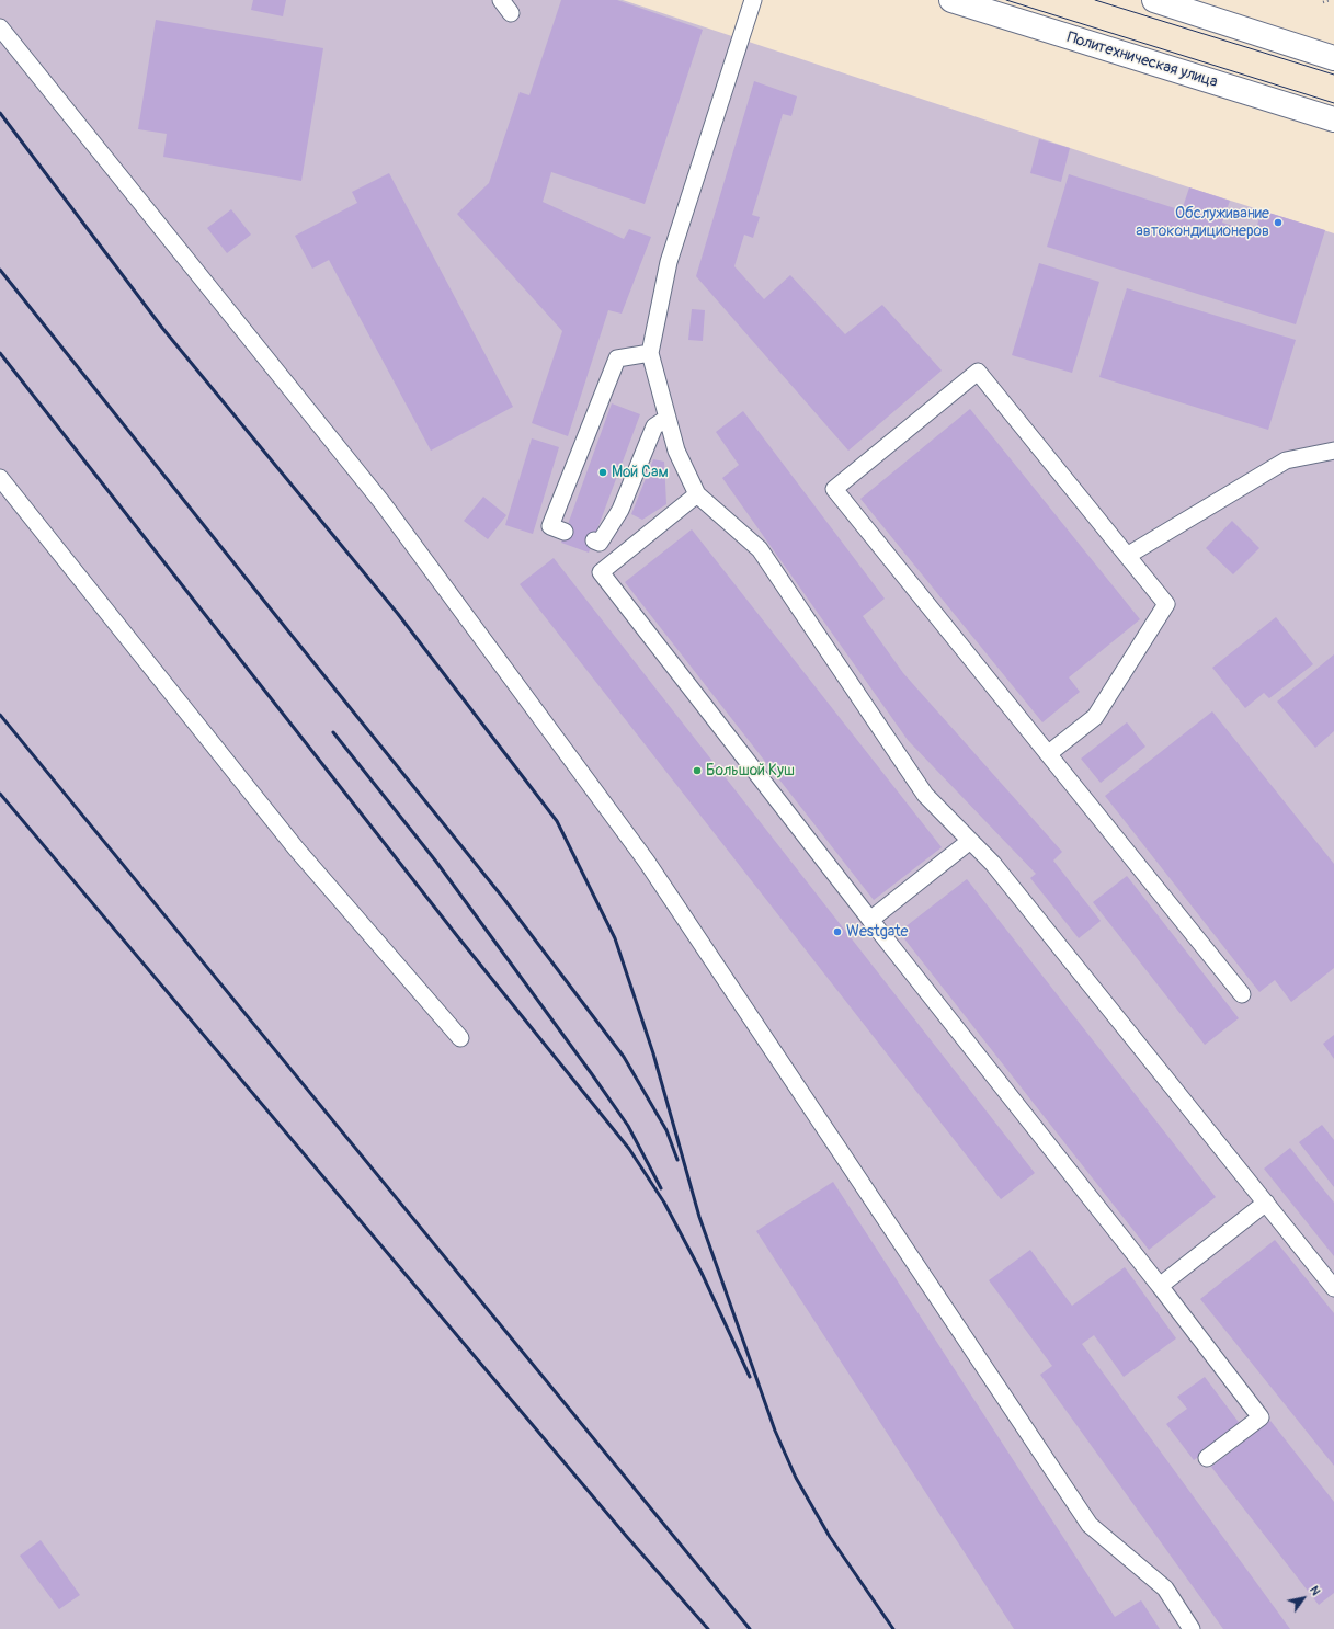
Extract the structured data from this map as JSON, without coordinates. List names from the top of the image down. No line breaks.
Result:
{"streets":{"main road":["Политехническая улица"]},"places":["Обслуживание автокондиционеров","Мой Сам","Большой Куш","Westgate"],"north":"top right"}
